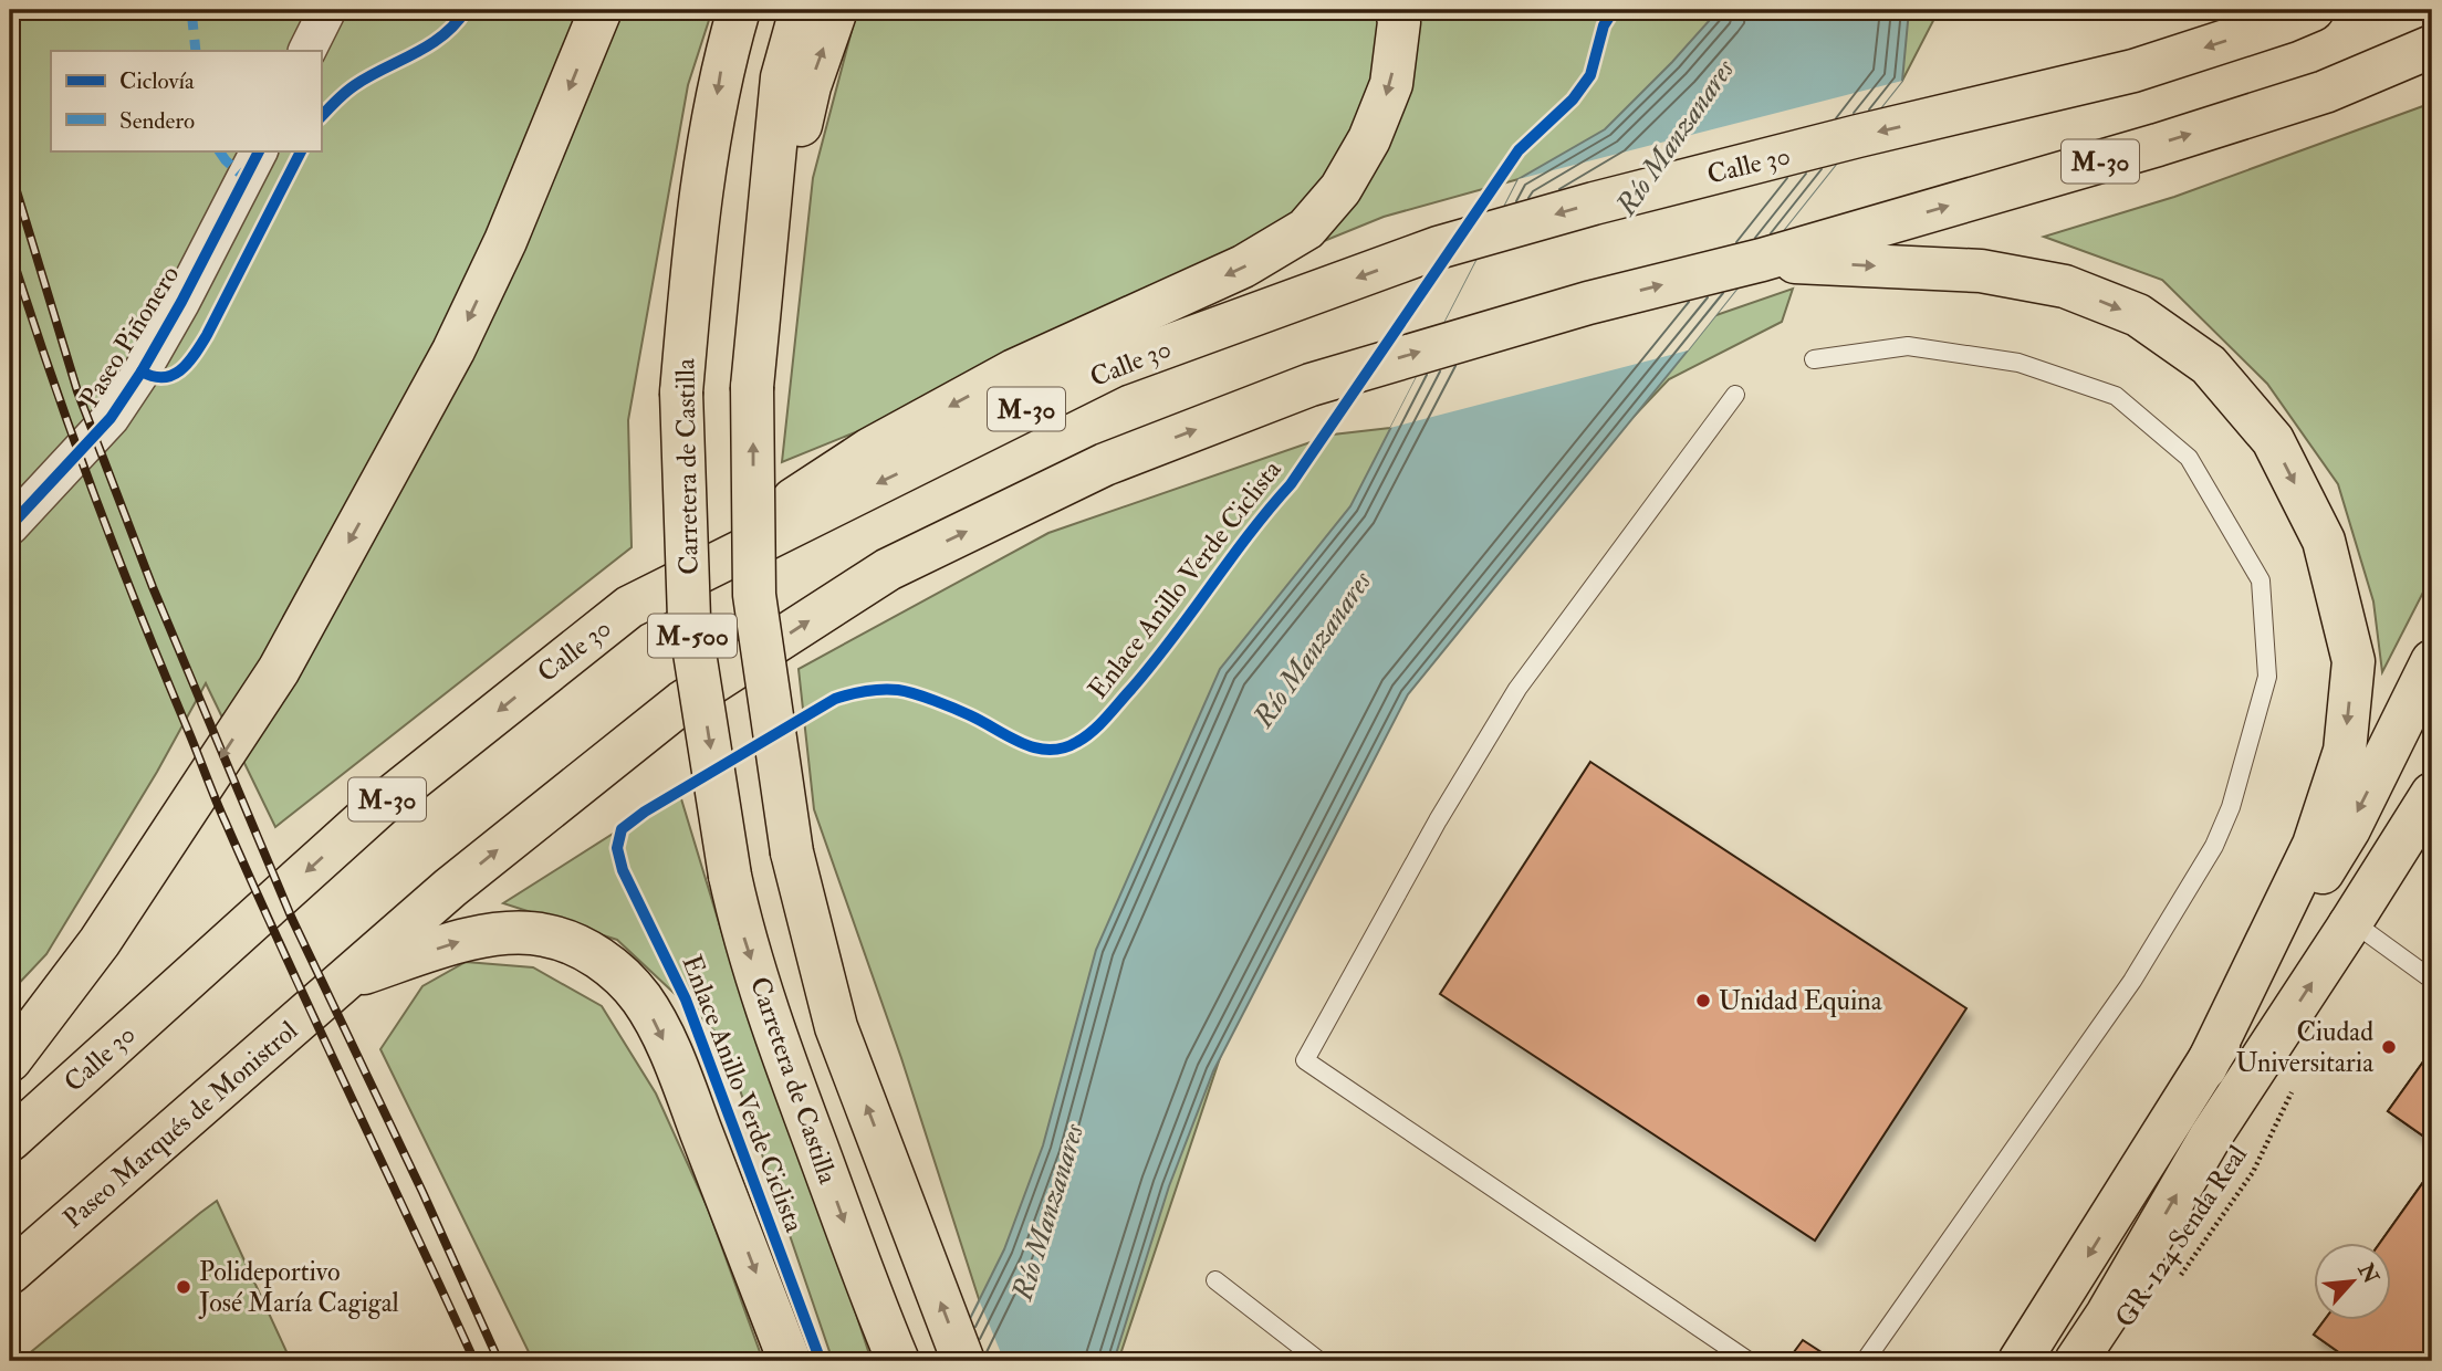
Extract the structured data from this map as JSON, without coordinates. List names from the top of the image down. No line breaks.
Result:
{"streets":{"main road":["M-30","Calle 30","Carretera de Castilla","M-500","Paseo Marqués de Monistrol"],"street":["Paseo Piñonero"],"path":["GR-124 Senda Real"],"cycle path":["Enlace Anillo Verde Ciclista"]},"crossings":[["M-30","Paseo Marqués de Monistrol"]],"water":["Río Manzanares"],"places":["Unidad Equina","Ciudad Universitaria","Polideportivo José María Cagigal"],"legend":["Ciclovía","Sendero"],"north":"top right"}
